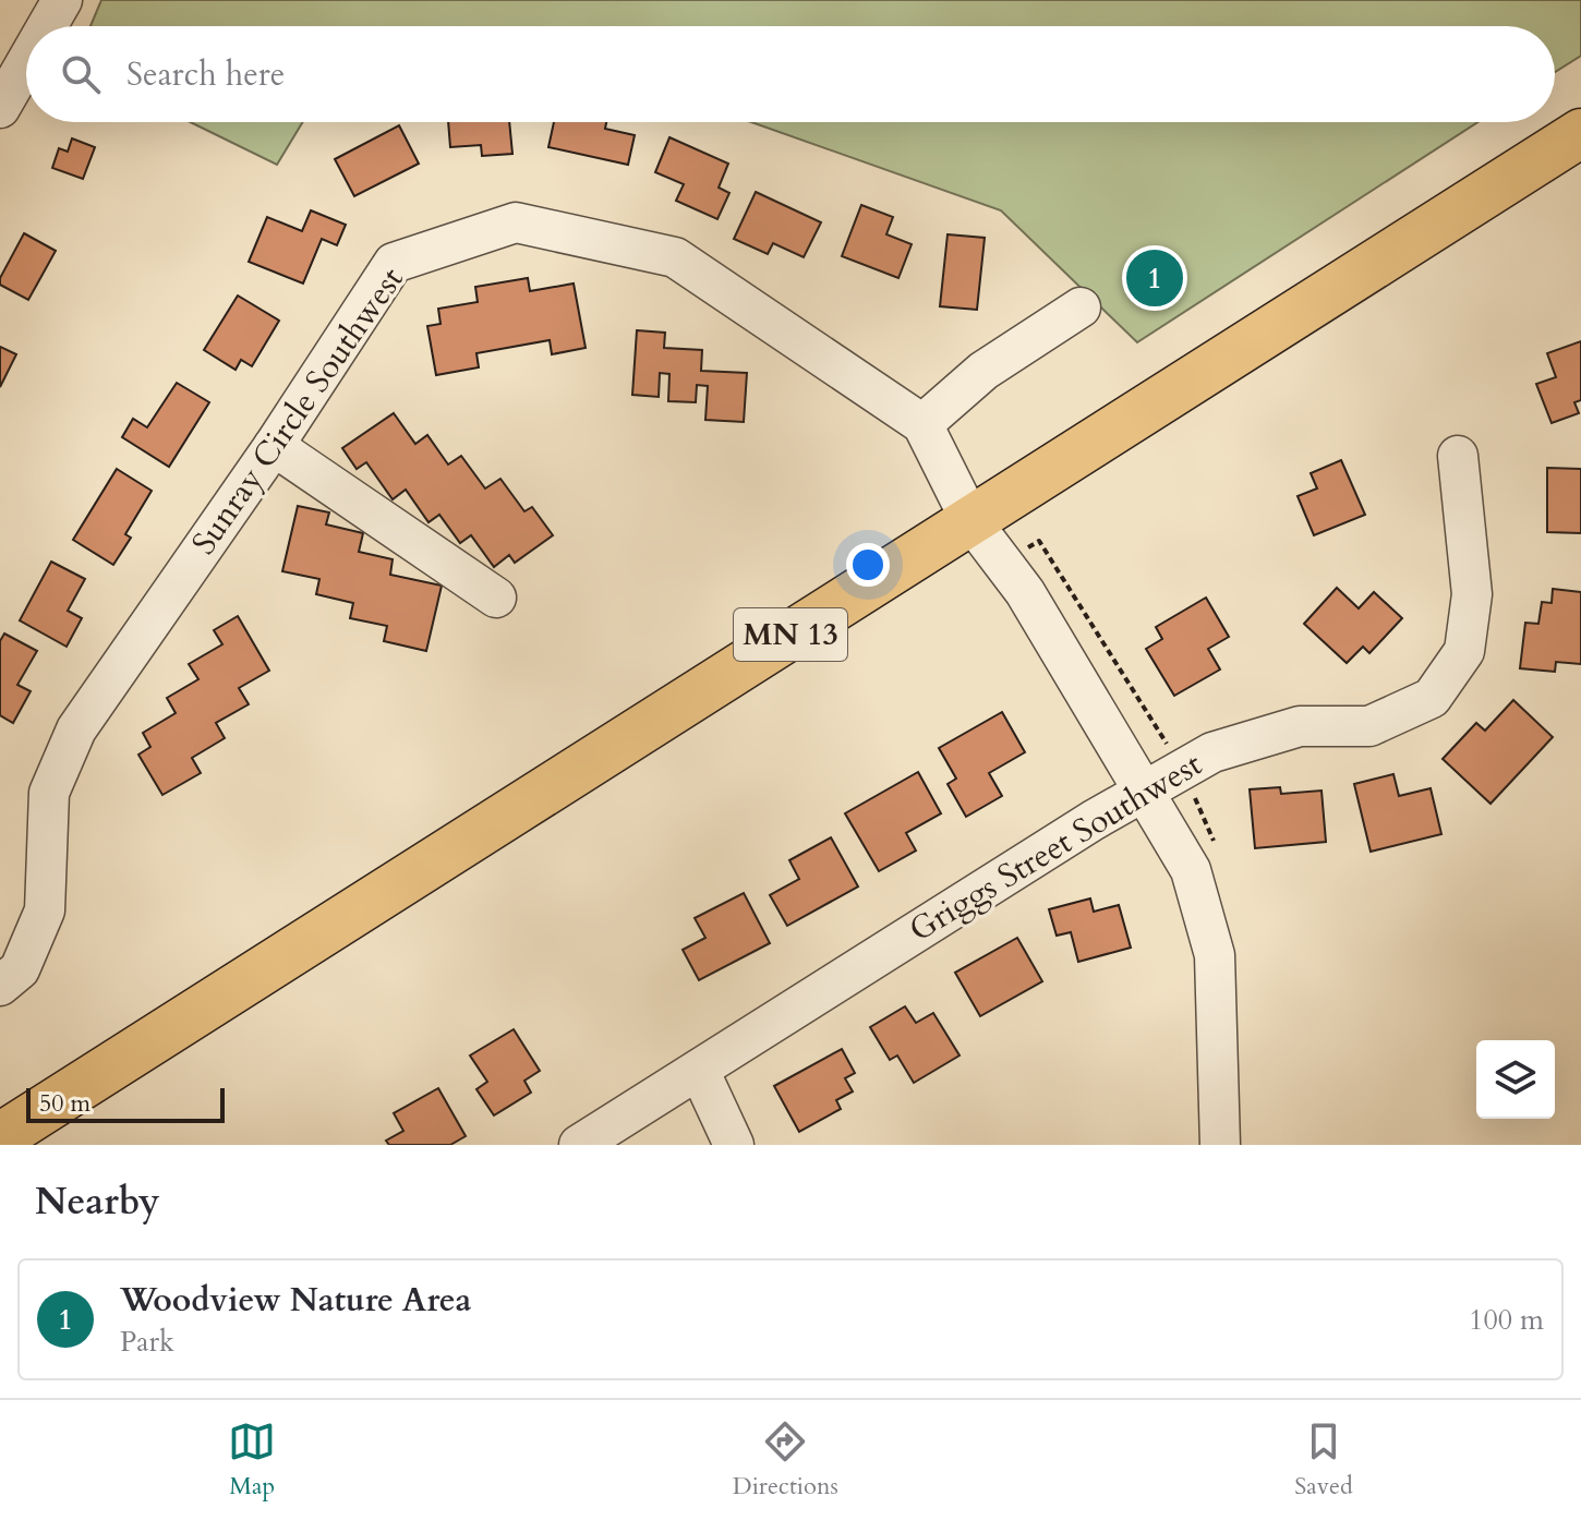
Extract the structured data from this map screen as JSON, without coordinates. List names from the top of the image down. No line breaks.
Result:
{"streets":{"main road":["MN 13"],"street":["Sunray Circle Southwest","Griggs Street Southwest"]},"crossings":[["Sunray Circle Southwest","MN 13"],["Sunray Circle Southwest","Griggs Street Southwest"]],"scale_bar":"50 m","page":{"search":"Search here","pins":"1","scale":"50 m","heading":"Nearby","list":[{"mark":"1","name":"Woodview Nature Area","note":"Park","value":"100 m"}],"nav":["Map","Directions","Saved"]}}
